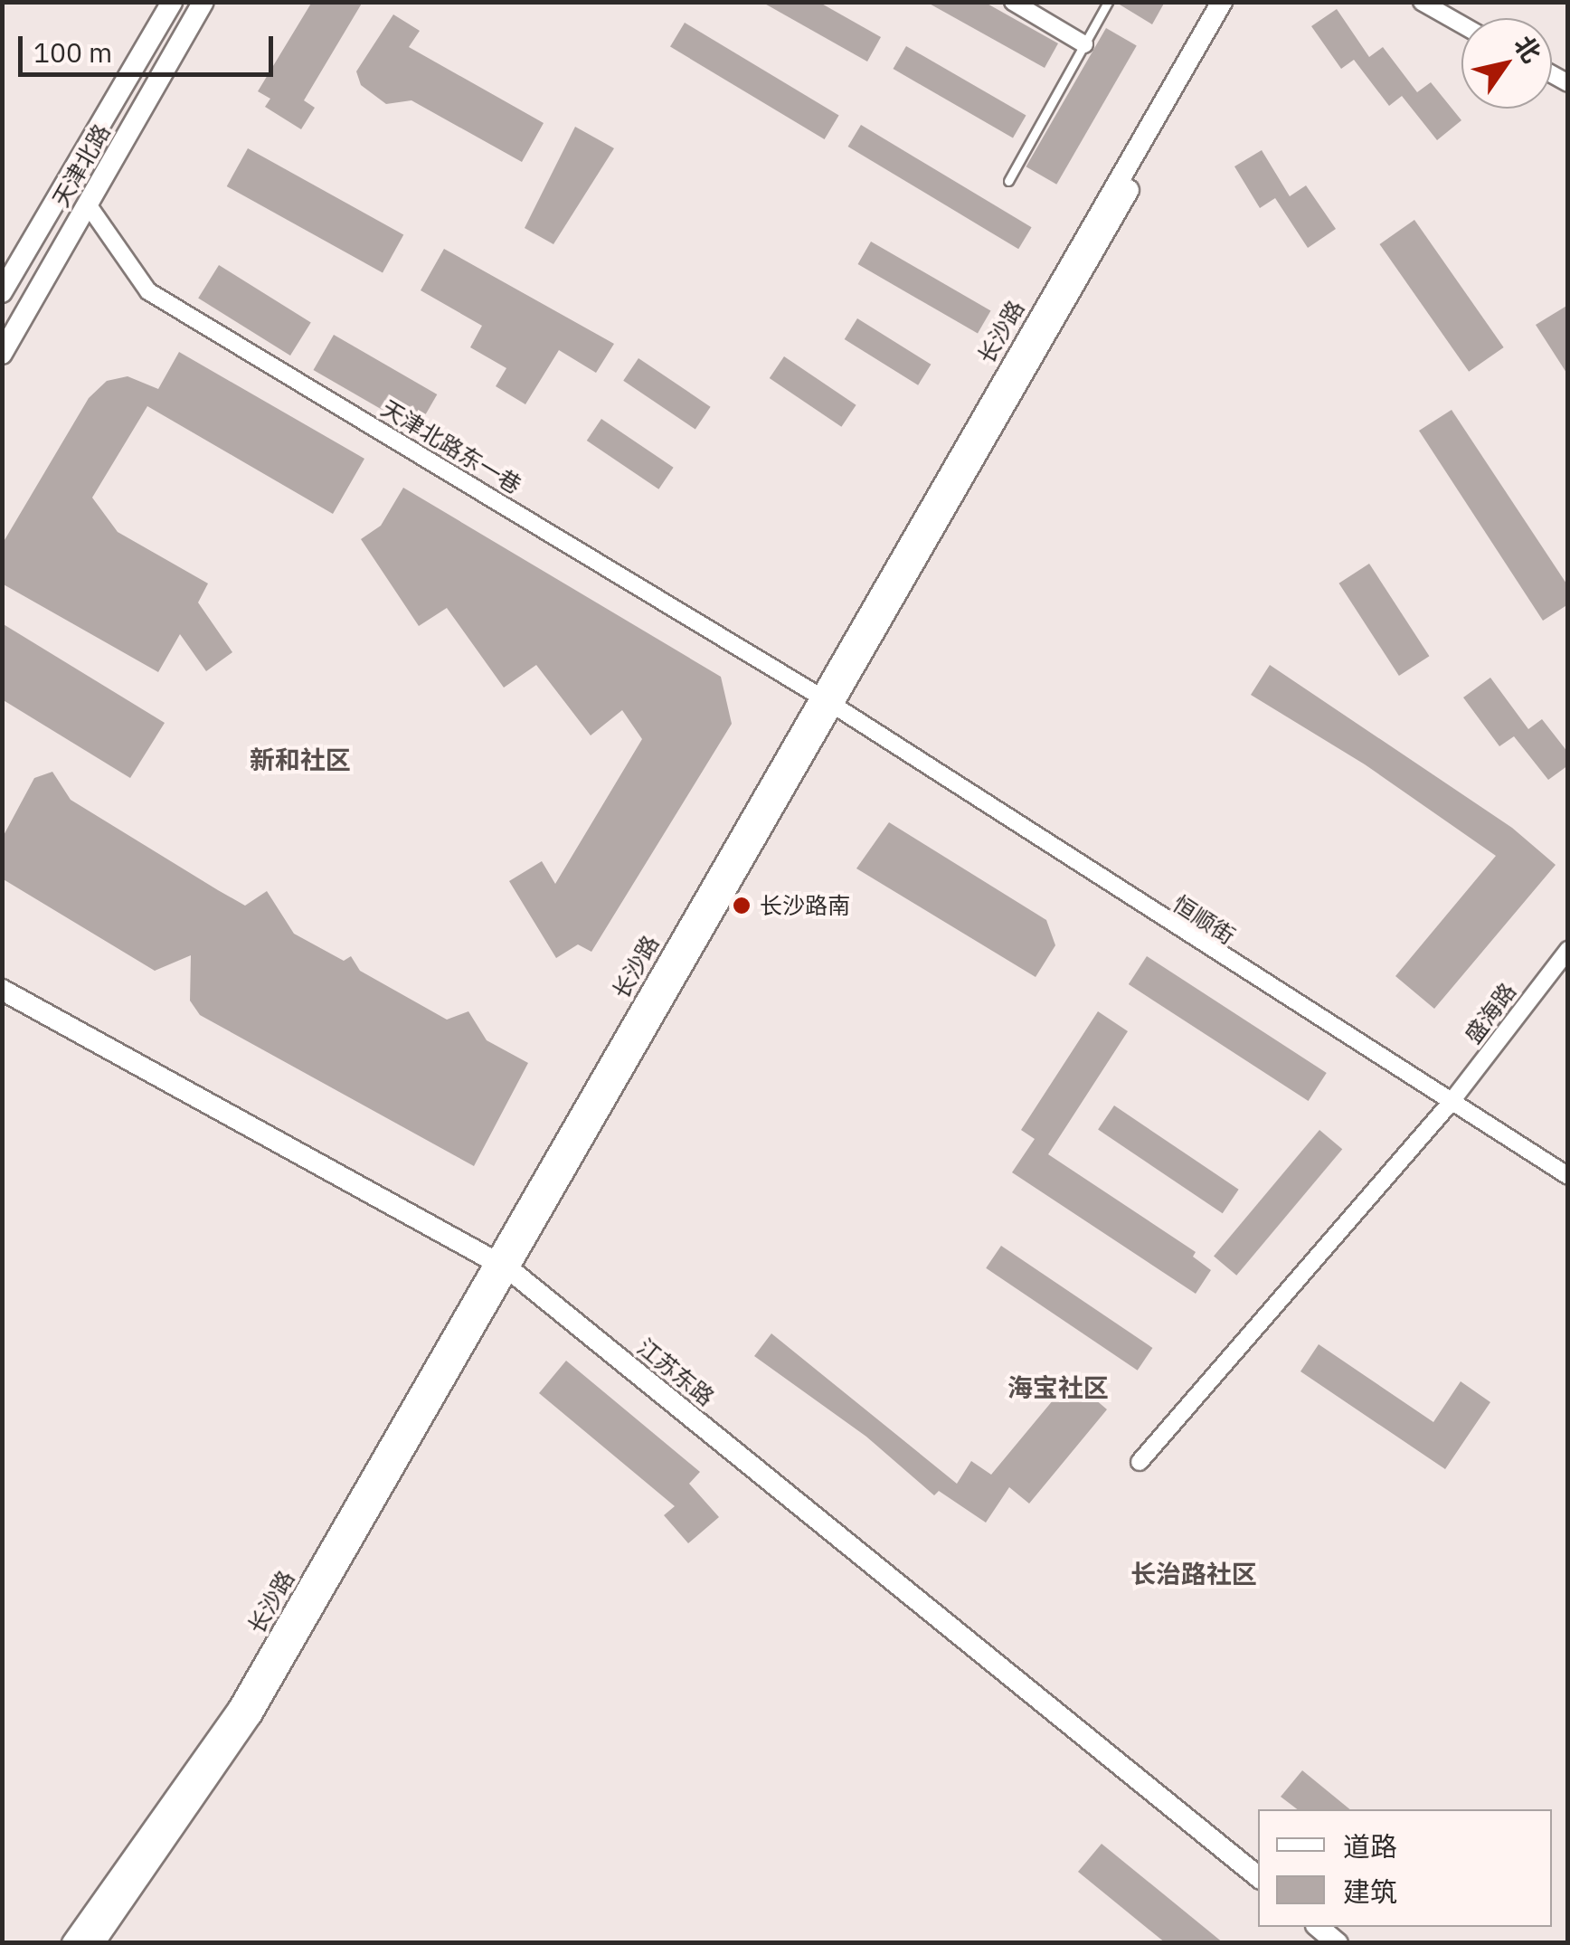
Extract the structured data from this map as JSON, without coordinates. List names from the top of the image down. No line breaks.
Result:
{"streets":{"street":["天津北路","长沙路","天津北路东一巷","恒顺街","盛海路","江苏东路"]},"crossings":[["天津北路","天津北路东一巷"],["长沙路","天津北路东一巷"],["长沙路","恒顺街"],["长沙路","江苏东路"],["天津北路东一巷","恒顺街"],["恒顺街","盛海路"]],"districts":["新和社区","海宝社区","长治路社区"],"places":["长沙路南"],"legend":["道路","建筑"],"scale_bar":"100 m","north":"top right"}
